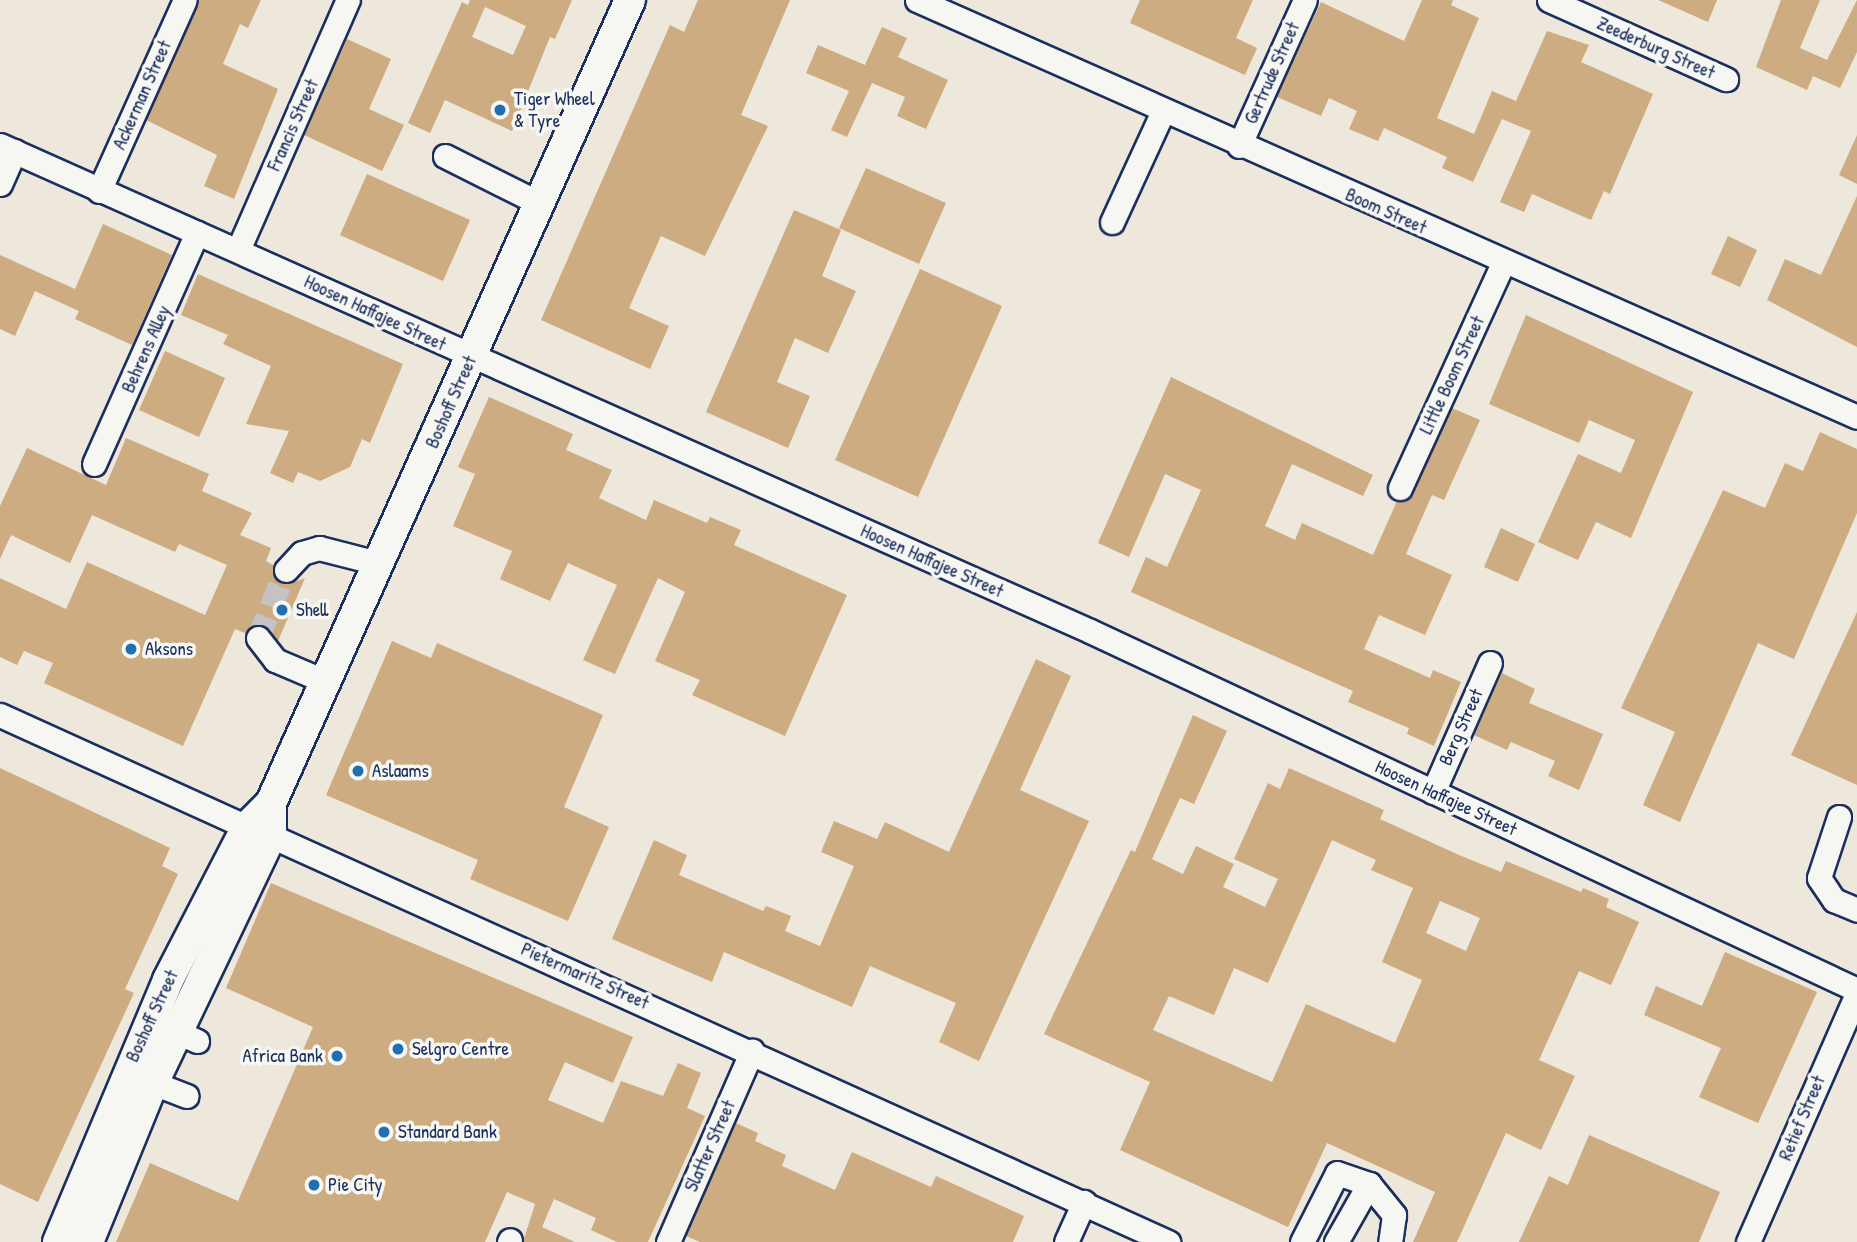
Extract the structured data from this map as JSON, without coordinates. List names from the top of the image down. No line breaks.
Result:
{"streets":{"main road":["Boshoff Street"],"street":["Zeederburg Street","Gertrude Street","Ackerman Street","Francis Street","Boom Street","Hoosen Haffajee Street","Behrens Alley","Little Boom Street","Berg Street","Pietermaritz Street","Retief Street","Slatter Street"]},"crossings":[["Gertrude Street","Boom Street"],["Ackerman Street","Hoosen Haffajee Street"],["Francis Street","Hoosen Haffajee Street"],["Boom Street","Little Boom Street"],["Hoosen Haffajee Street","Behrens Alley"],["Hoosen Haffajee Street","Boshoff Street"],["Hoosen Haffajee Street","Berg Street"],["Hoosen Haffajee Street","Retief Street"],["Boshoff Street","Pietermaritz Street"],["Pietermaritz Street","Slatter Street"]],"places":["Tiger Wheel & Tyre","Shell","Aksons","Aslaams","Selgro Centre","Africa Bank","Standard Bank","Pie City"]}
